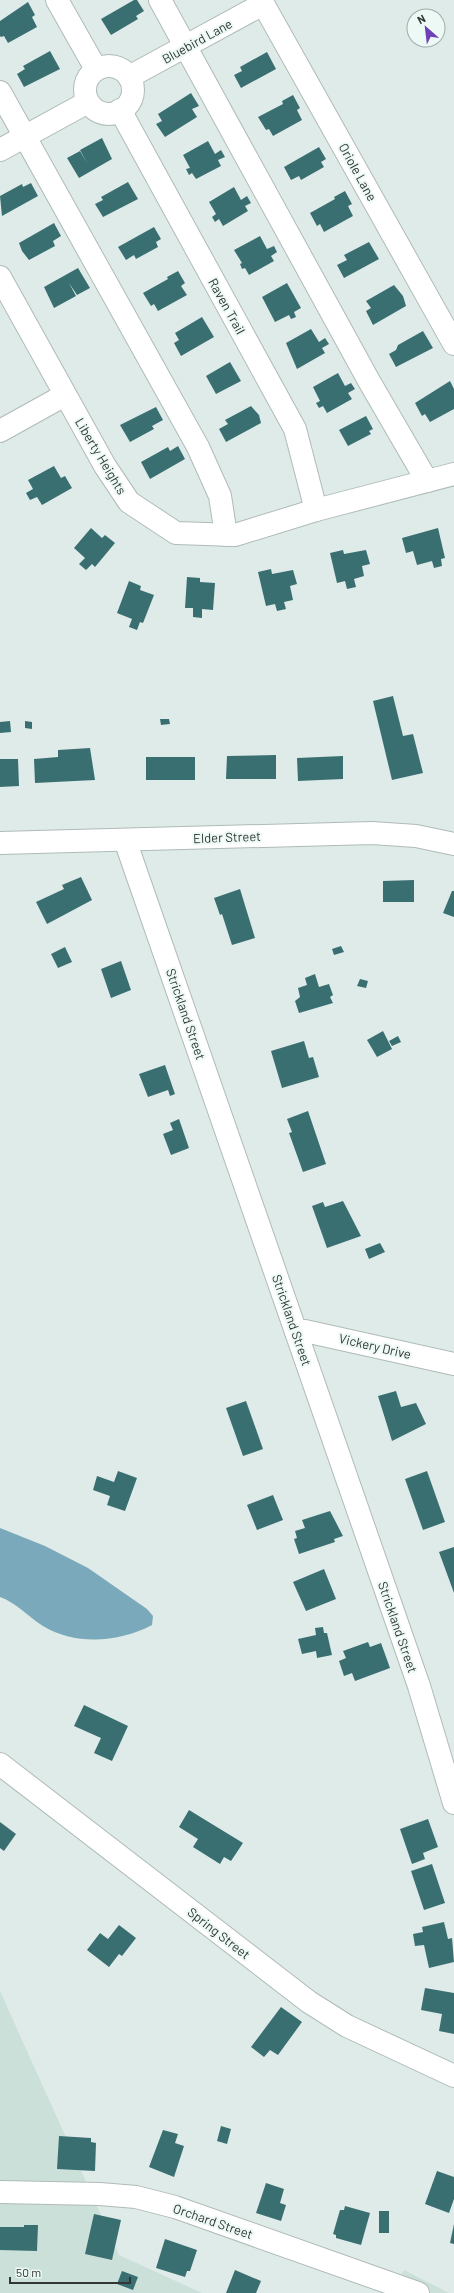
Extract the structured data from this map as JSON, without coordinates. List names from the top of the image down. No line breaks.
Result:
{"streets":{"street":["Bluebird Lane","Oriole Lane","Raven Trail","Liberty Heights","Elder Street","Strickland Street","Vickery Drive","Spring Street","Orchard Street"]},"crossings":[["Bluebird Lane","Oriole Lane"],["Bluebird Lane","Raven Trail"],["Raven Trail","Liberty Heights"],["Elder Street","Strickland Street"],["Strickland Street","Vickery Drive"]],"scale_bar":"50 m","north":"top left"}
